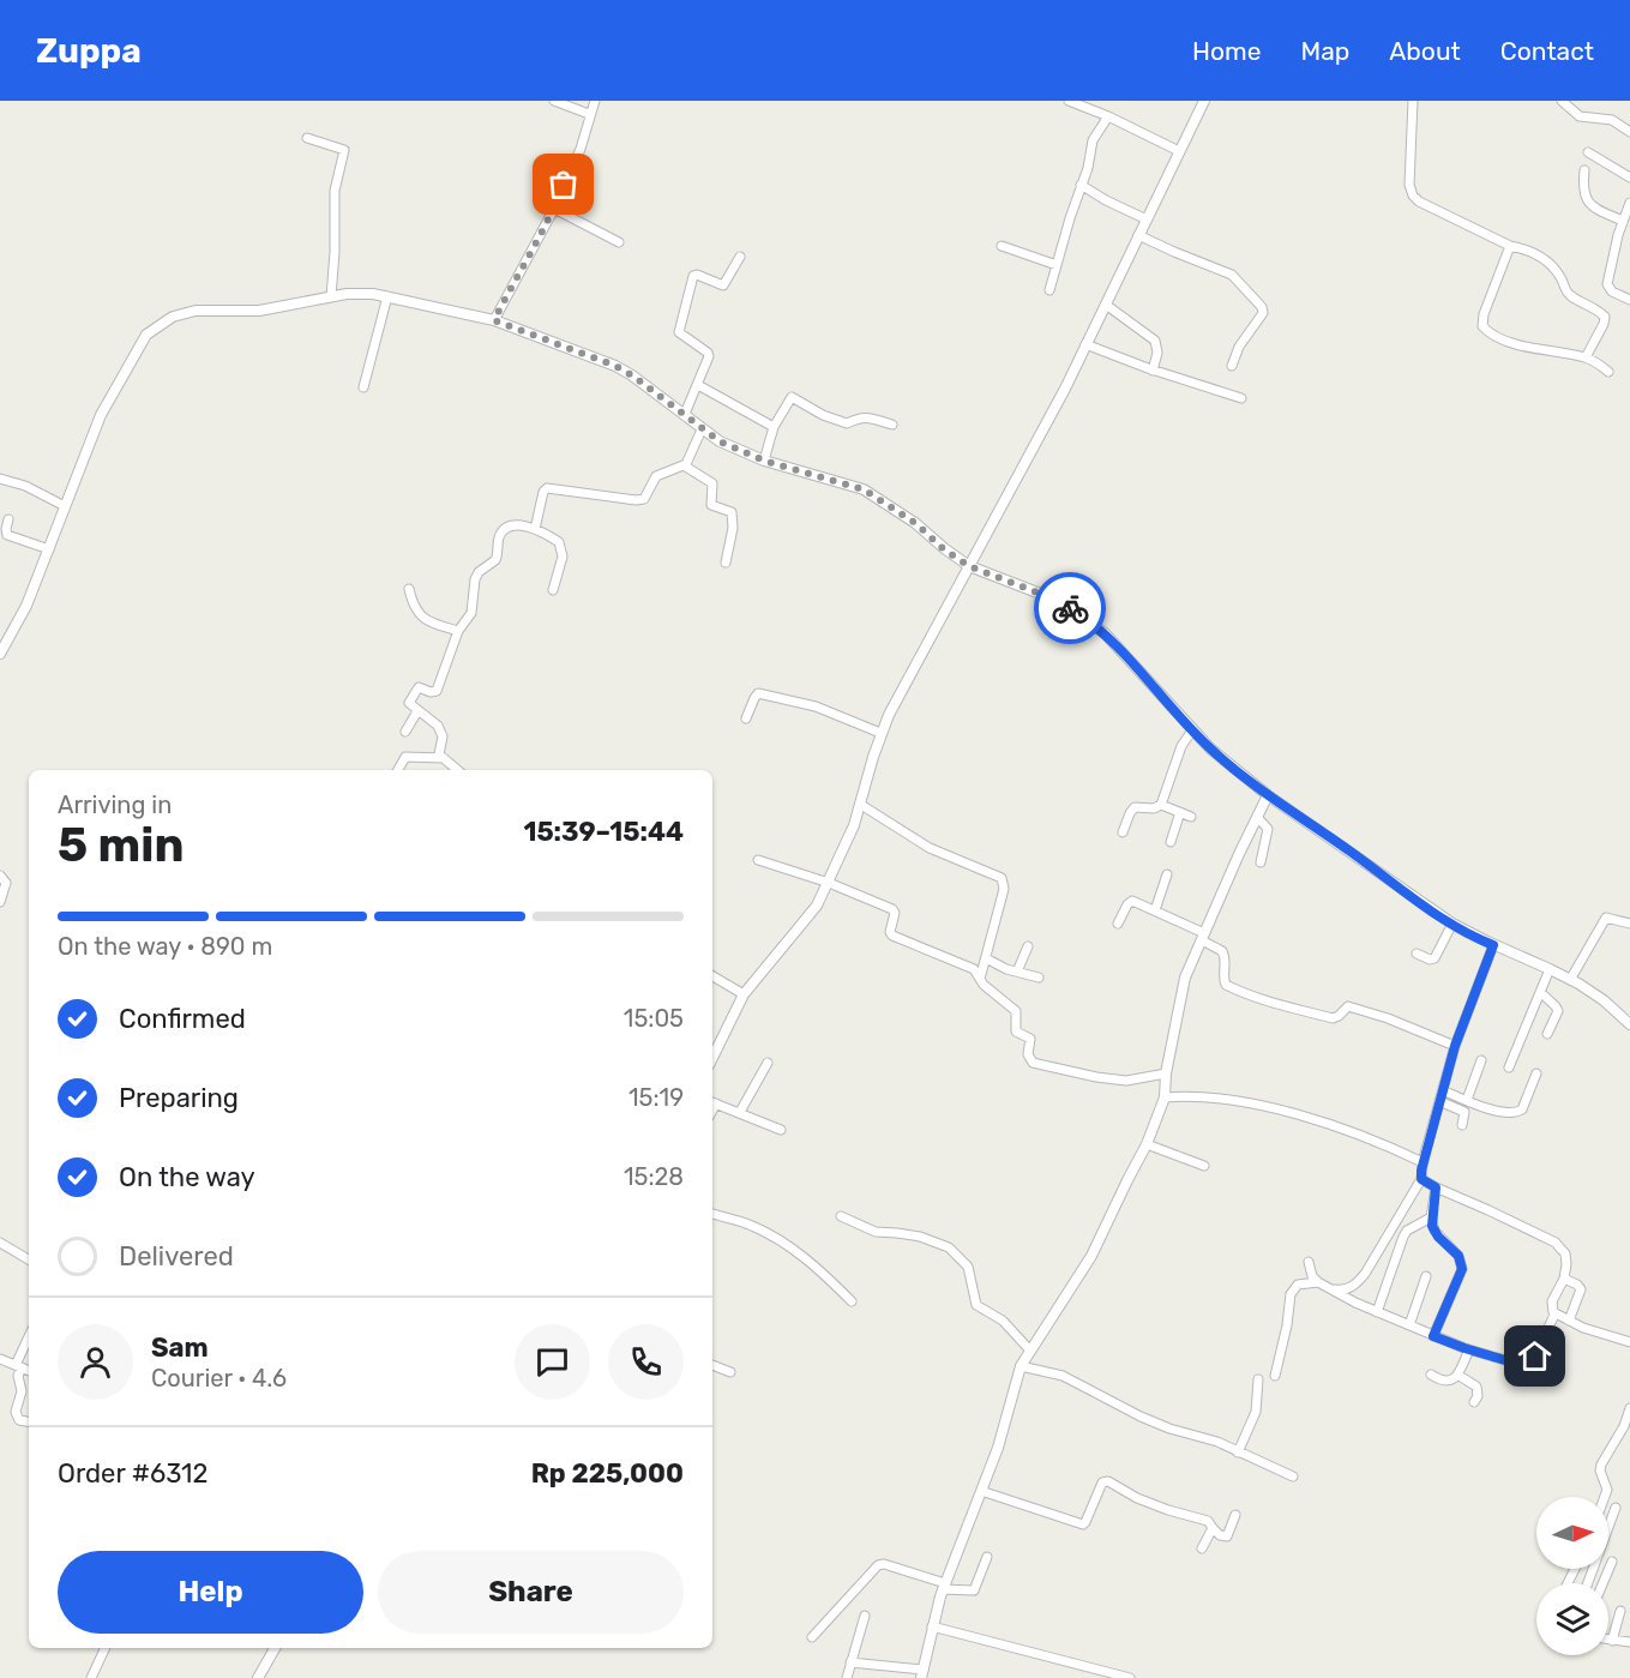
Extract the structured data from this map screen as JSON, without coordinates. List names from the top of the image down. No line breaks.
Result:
{"north":"right","page":{"header":"Zuppa","nav":["Home","Map","About","Contact"],"heading":["5 min","Arriving in","15:39–15:44"],"panel":["Sam","Courier · 4.6","Order #6312","Rp 225,000"],"bar":"On the way · 890 m","list":[["Confirmed","15:05"],["Preparing","15:19"],["On the way","15:28"],"Delivered"],"buttons":["Help","Share"]}}
